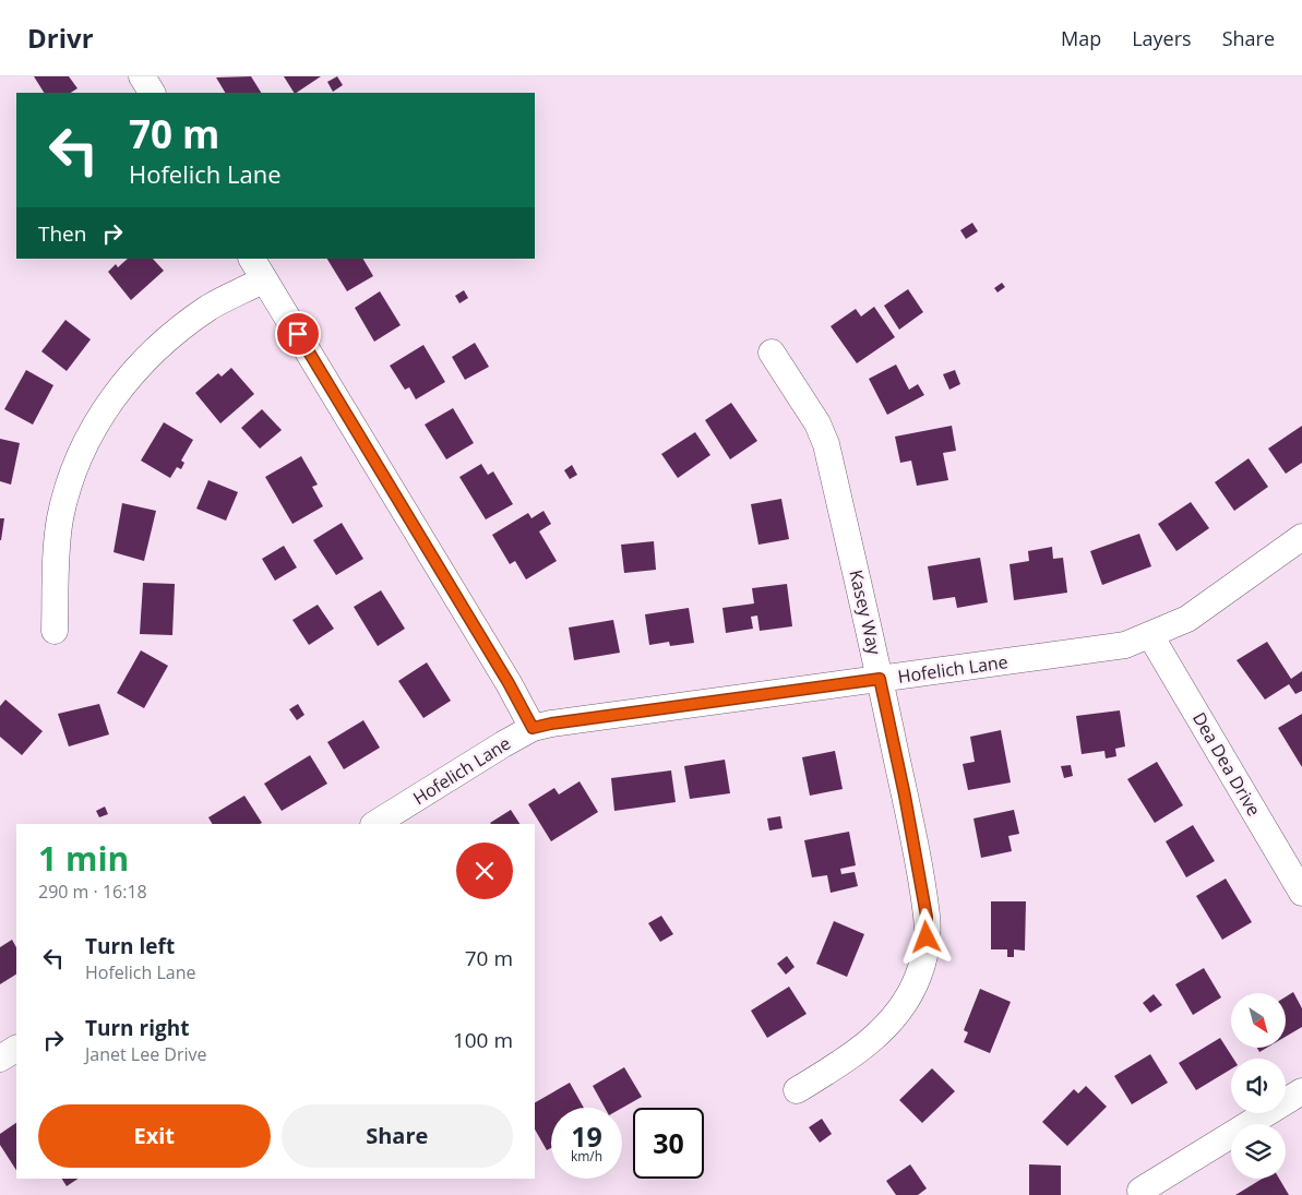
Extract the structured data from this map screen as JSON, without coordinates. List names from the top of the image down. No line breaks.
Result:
{"streets":{"street":["Kasey Way","Hofelich Lane","Dea Dea Drive"]},"crossings":[["Kasey Way","Hofelich Lane"],["Hofelich Lane","Dea Dea Drive"]],"north":"bottom right","page":{"header":"Drivr","nav":["Map","Layers","Share"],"turn":["70 m","Hofelich Lane"],"then":"Then","heading":["1 min","290 m · 16:18"],"list":[{"name":"Turn left","note":"Hofelich Lane","value":"70 m"},{"name":"Turn right","note":"Janet Lee Drive","value":"100 m"}],"buttons":["Exit","Share"],"speed":"19 km/h","limit":"30"}}
